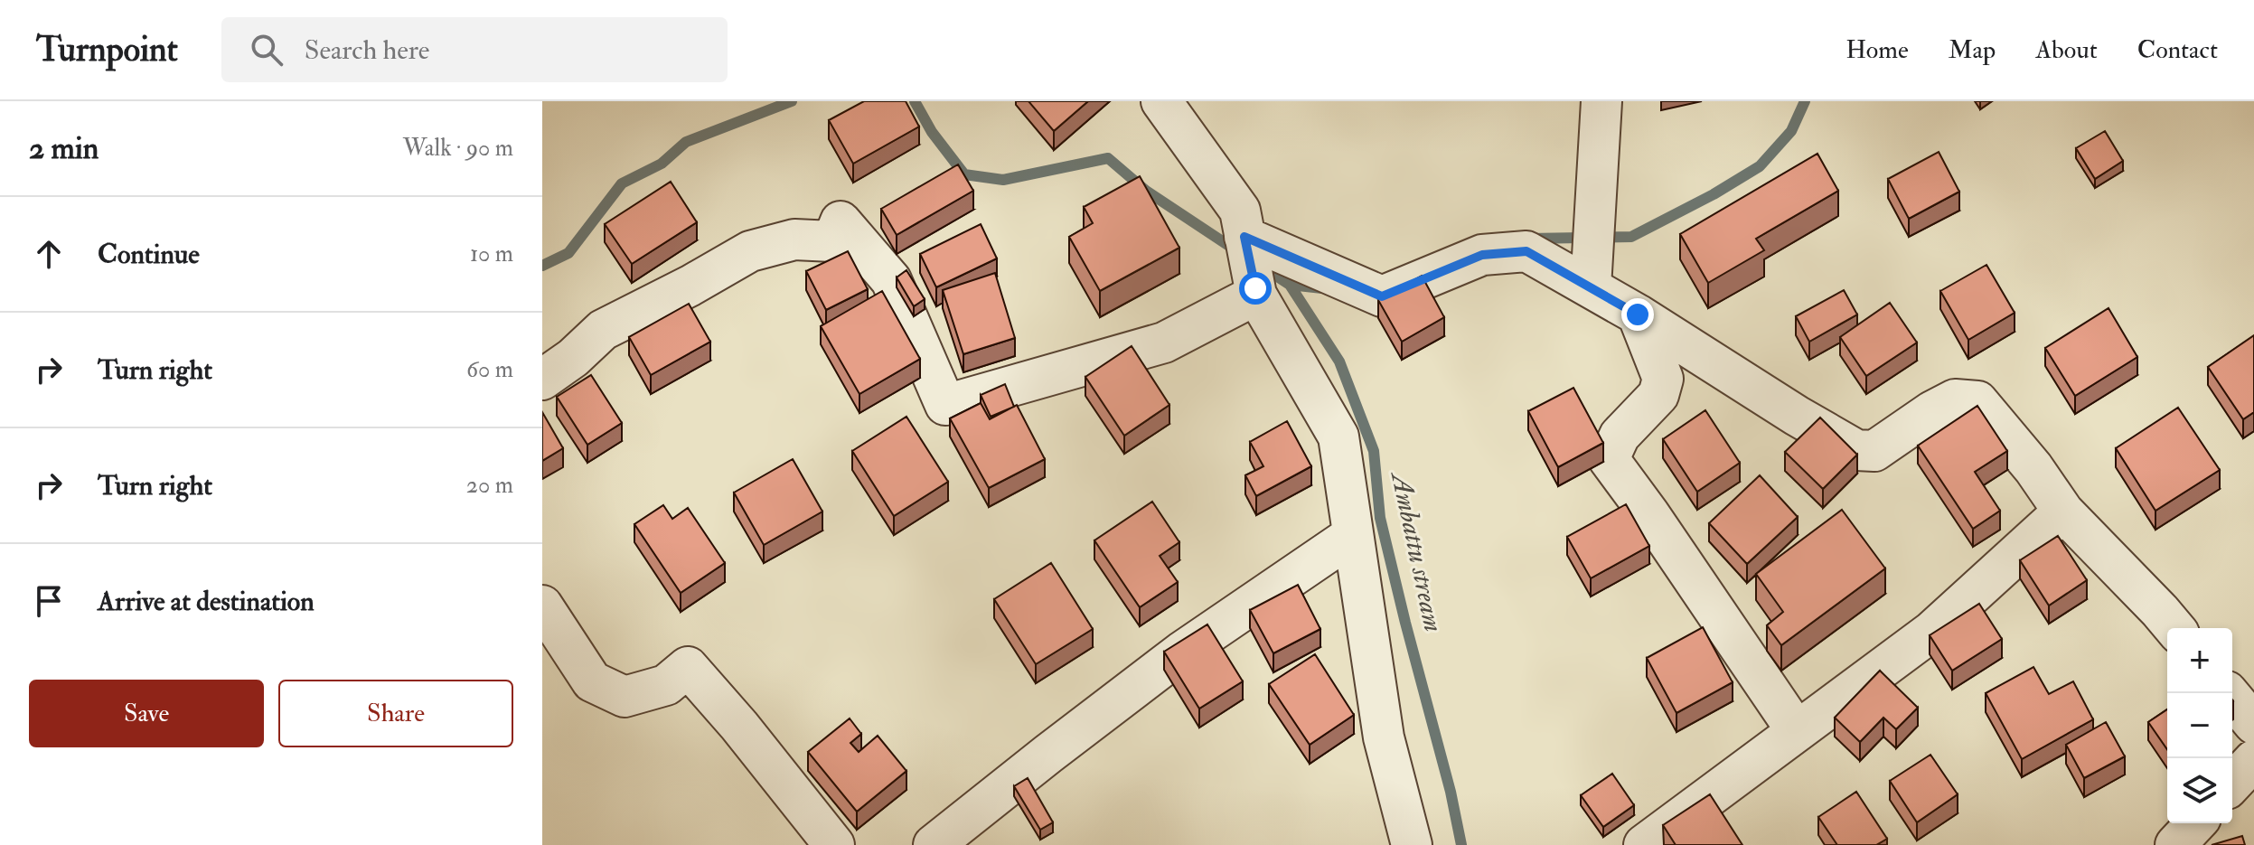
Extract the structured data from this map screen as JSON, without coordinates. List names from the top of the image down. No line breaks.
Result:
{"water":["Ambattu stream"],"page":{"header":"Turnpoint","search":"Search here","nav":["Home","Map","About","Contact"],"heading":["2 min","Walk · 90 m"],"list":[["Continue","10 m"],["Turn right","60 m"],["Turn right","20 m"],"Arrive at destination"],"map_buttons":["+","−"],"buttons":["Save","Share"]}}
